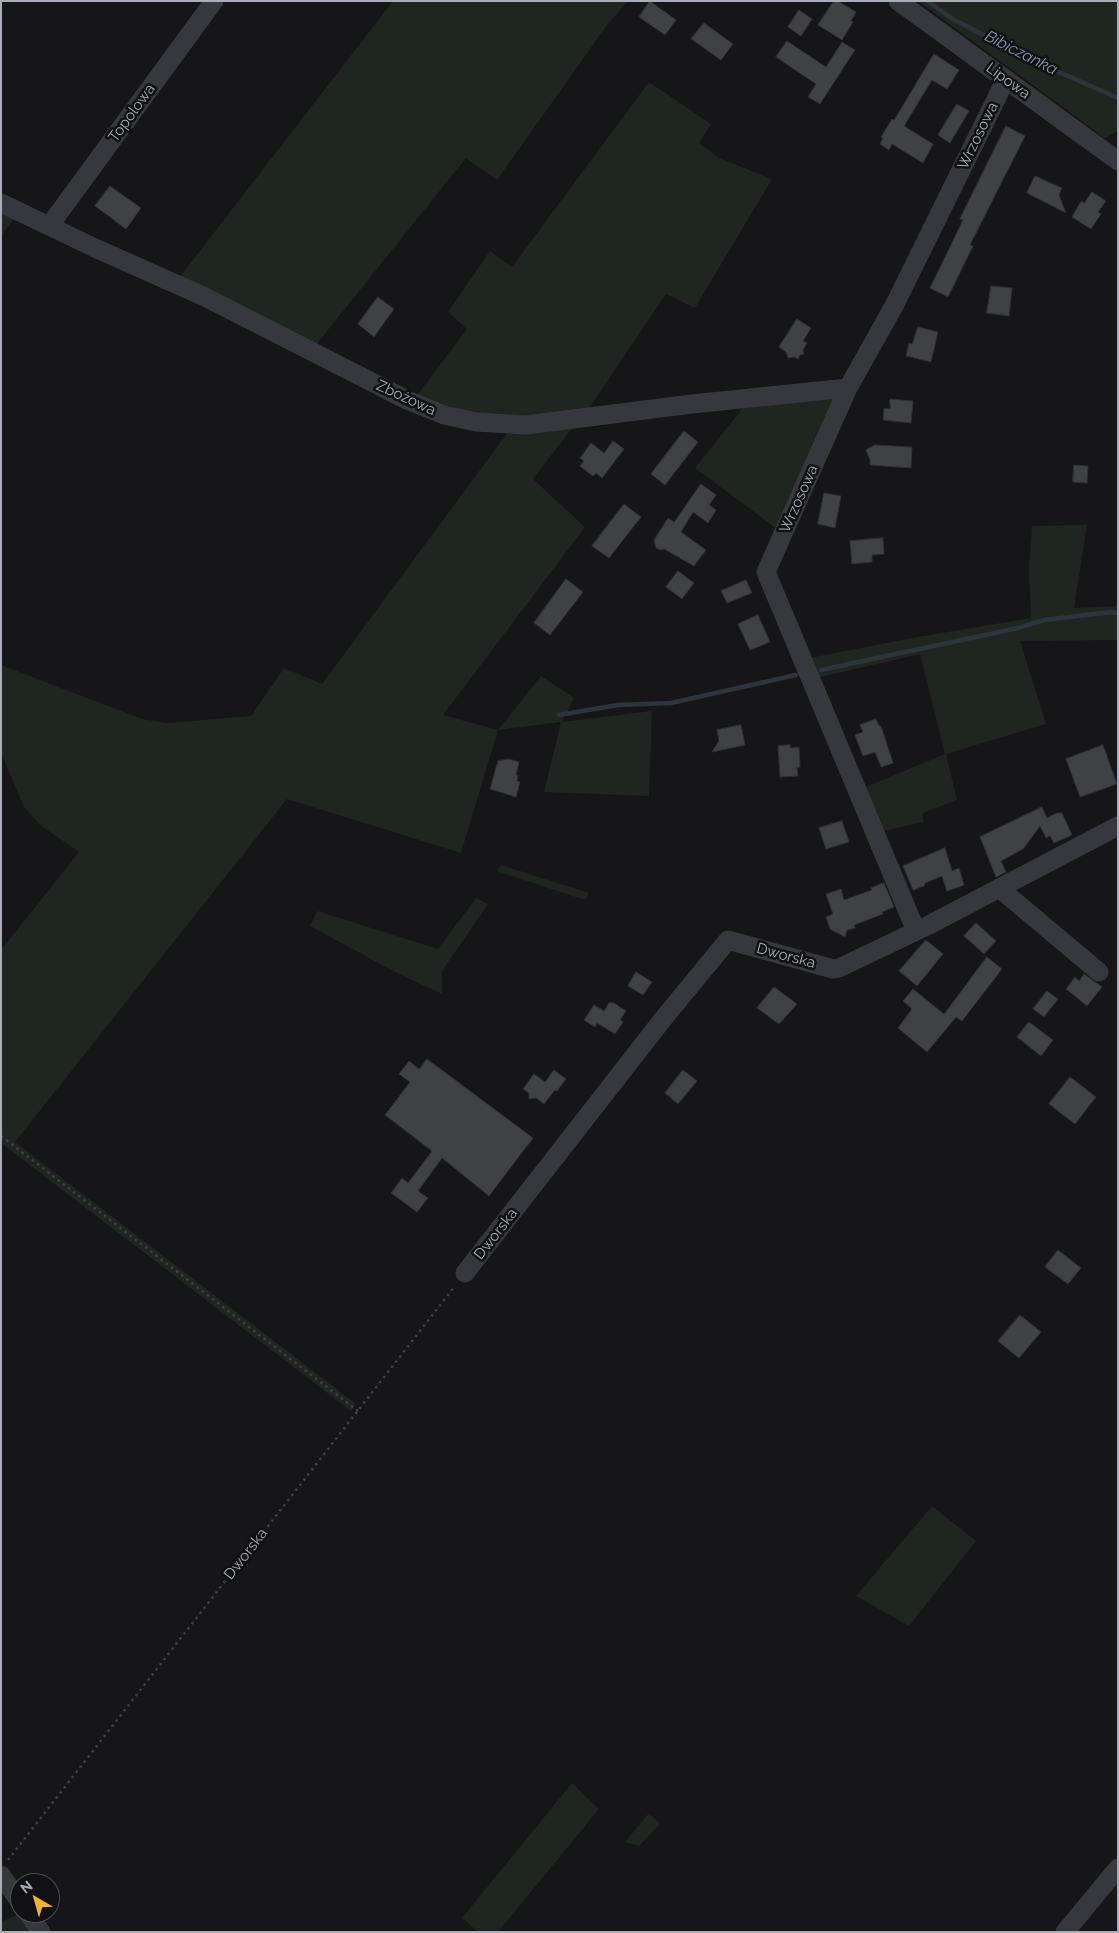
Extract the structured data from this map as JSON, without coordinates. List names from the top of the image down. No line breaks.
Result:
{"streets":{"street":["Lipowa","Topolowa","Wrzosowa","Zbożowa","Dworska"]},"crossings":[["Lipowa","Wrzosowa"],["Topolowa","Zbożowa"],["Wrzosowa","Zbożowa"],["Wrzosowa","Dworska"]],"water":["Bibiczanka"],"north":"top left"}
